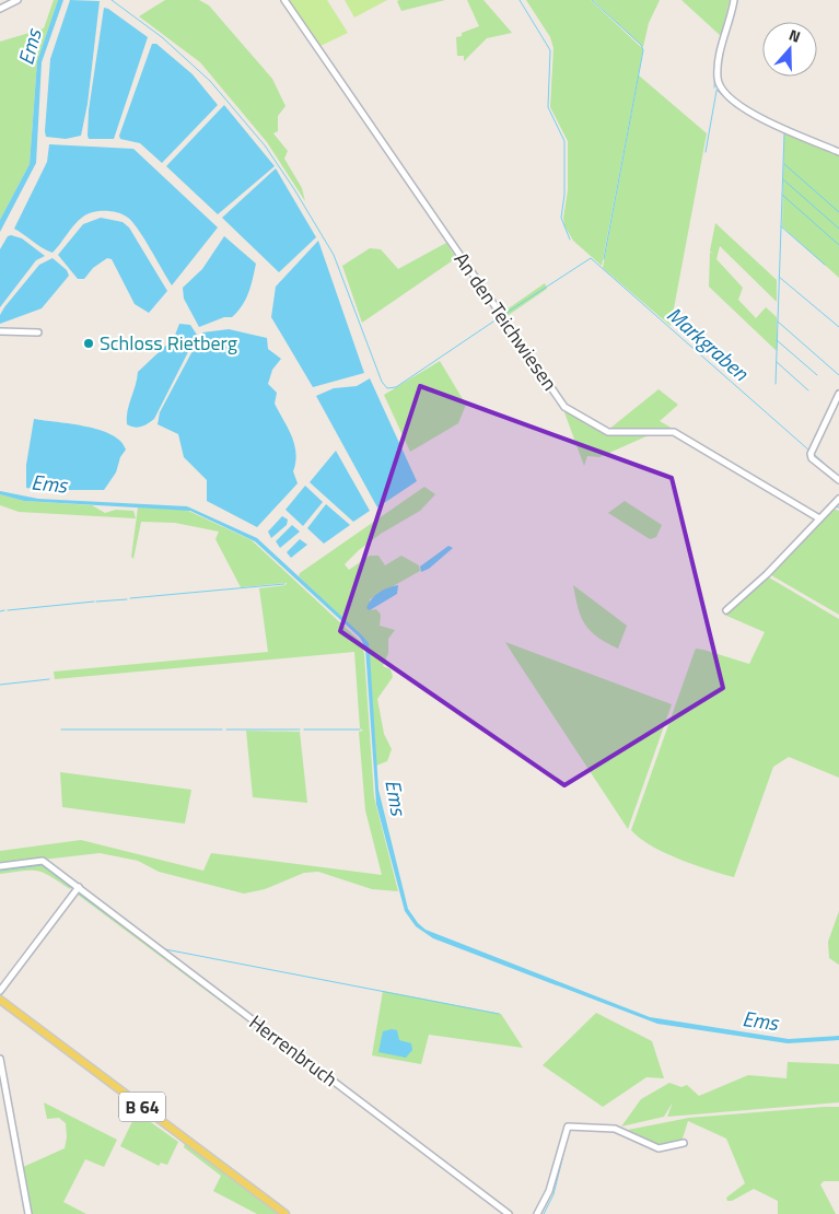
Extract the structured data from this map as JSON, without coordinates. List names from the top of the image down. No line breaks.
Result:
{"streets":{"main road":["B 64"],"street":["An den Teichwiesen","Herrenbruch"]},"water":["Ems","Markgraben"],"places":["Schloss Rietberg"],"north":"top"}
